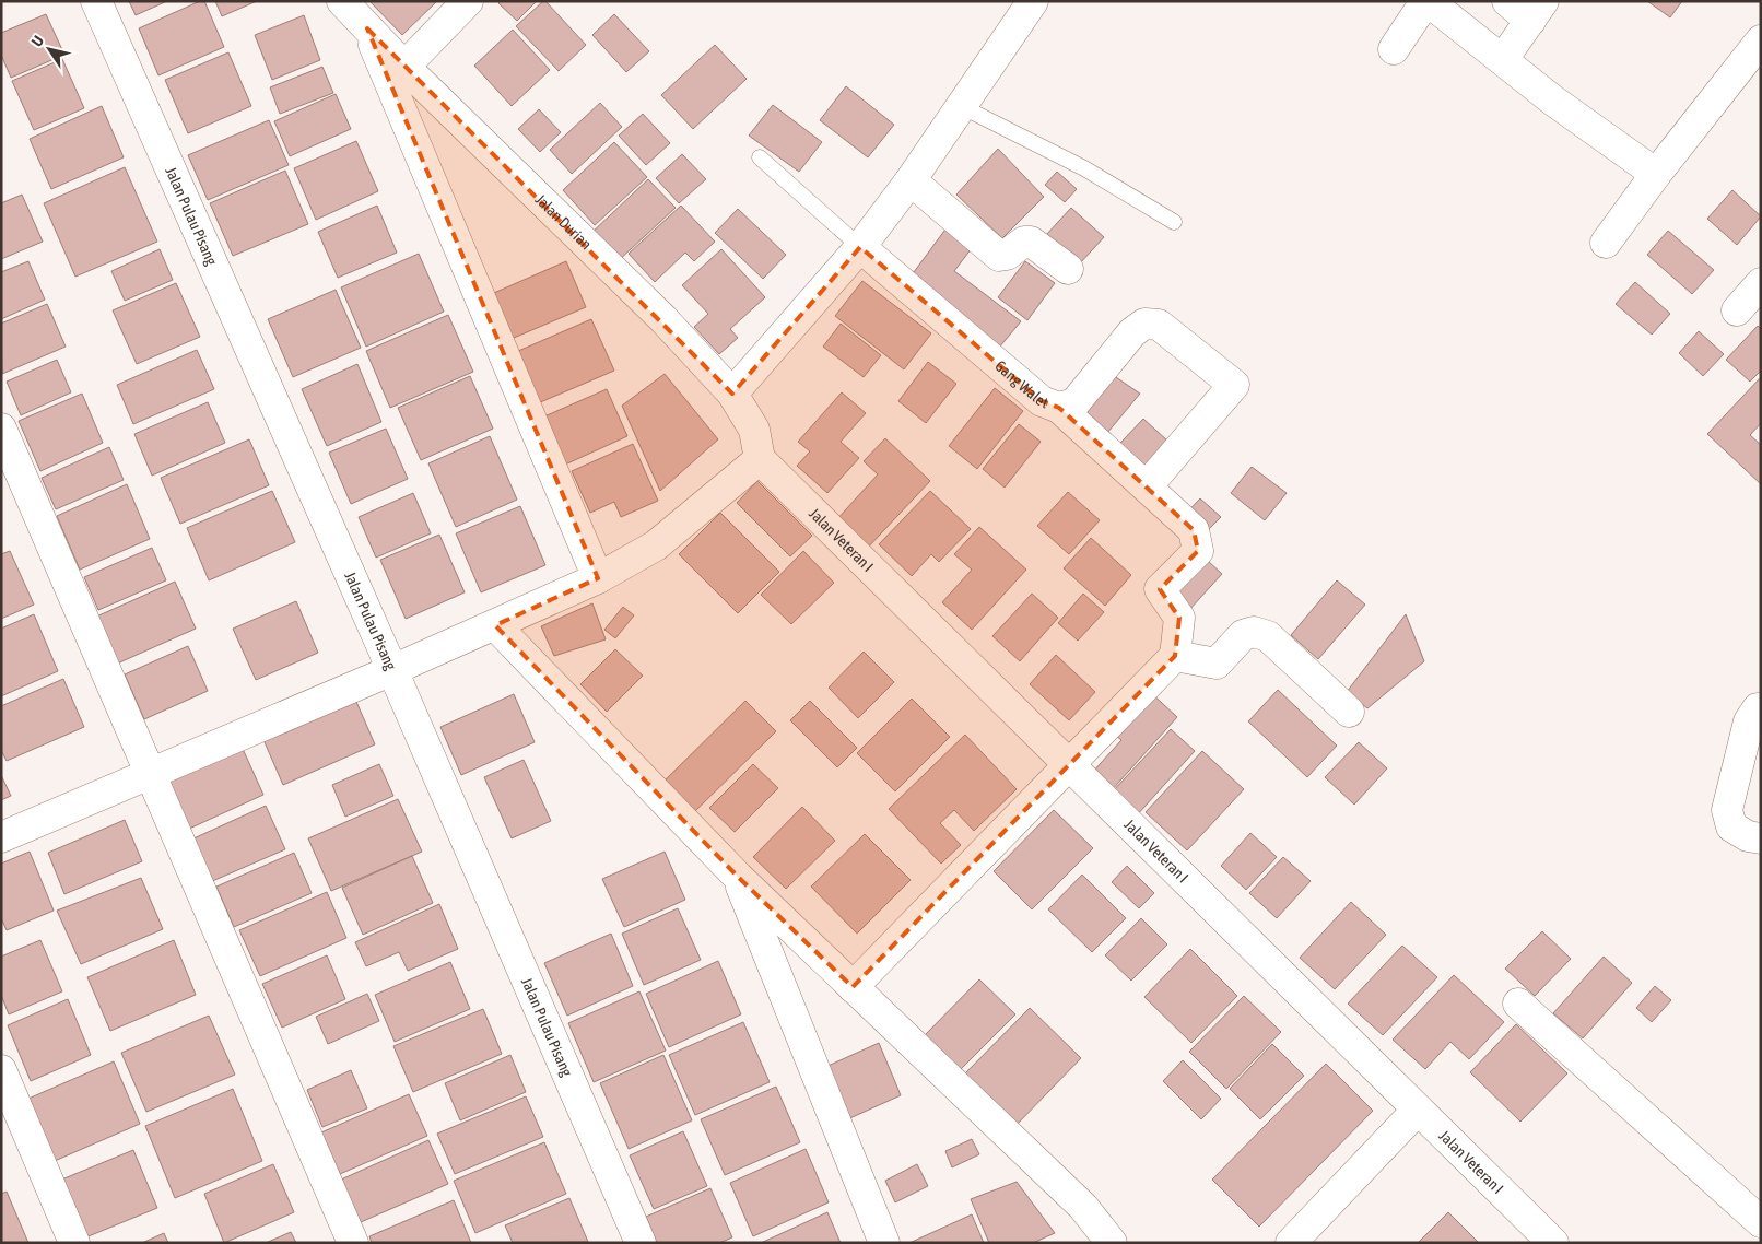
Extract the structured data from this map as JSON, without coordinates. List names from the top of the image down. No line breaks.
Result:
{"streets":{"street":["Jalan Pulau Pisang","Jalan Durian","Gang Walet","Jalan Veteran I"]},"crossings":[["Jalan Durian","Jalan Veteran I"]],"north":"top left"}
